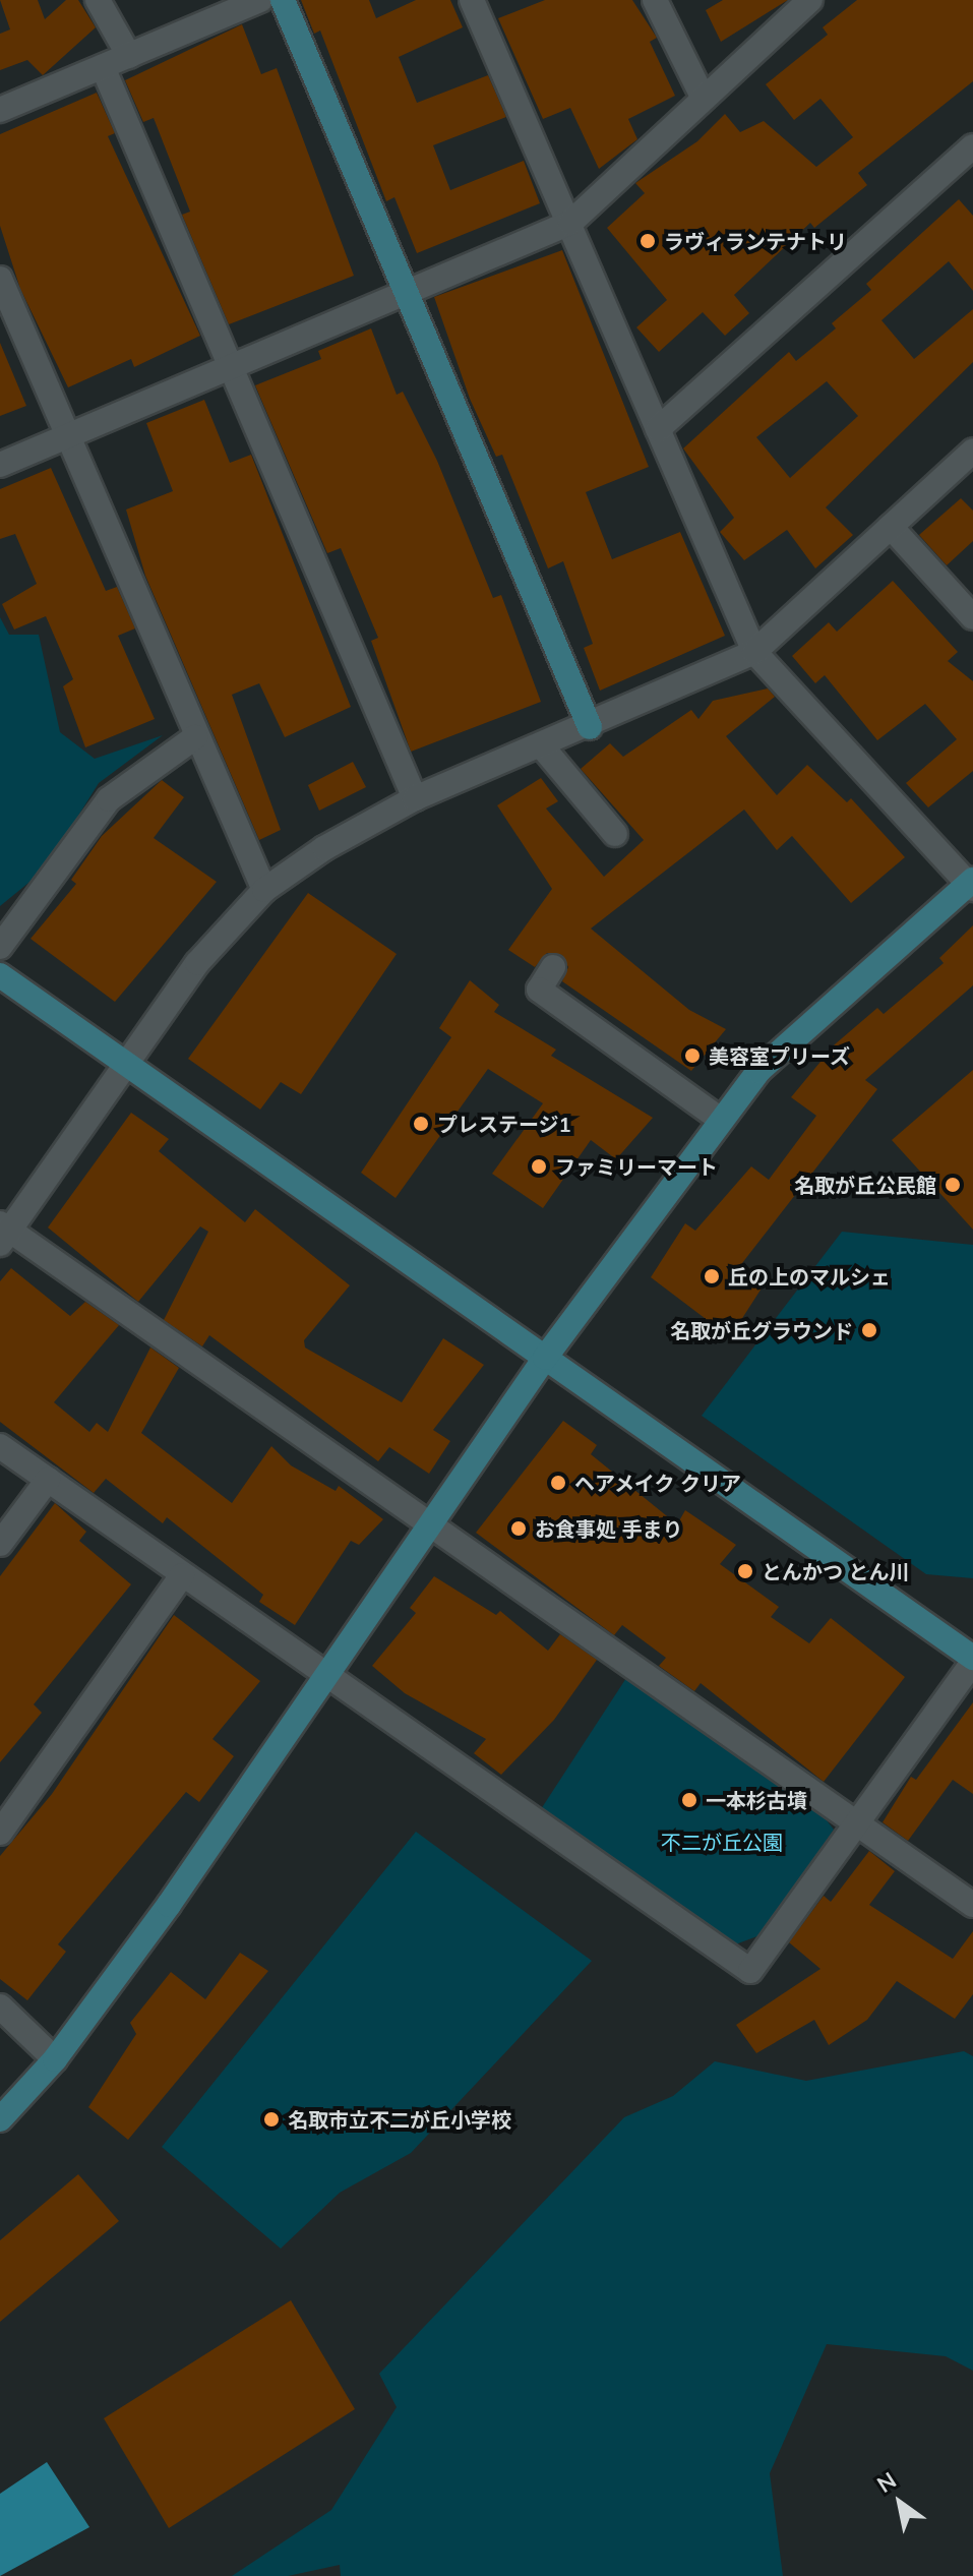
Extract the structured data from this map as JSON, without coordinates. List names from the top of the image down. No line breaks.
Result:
{"parks":["不二が丘公園"],"places":["ラヴィランテナトリ","美容室プリーズ","プレステージ1","ファミリーマート","名取が丘公民館","丘の上のマルシェ","名取が丘グラウンド","ヘアメイク クリア","お食事処 手まり","とんかつ とん川","一本杉古墳","名取市立不二が丘小学校"],"north":"top left"}
